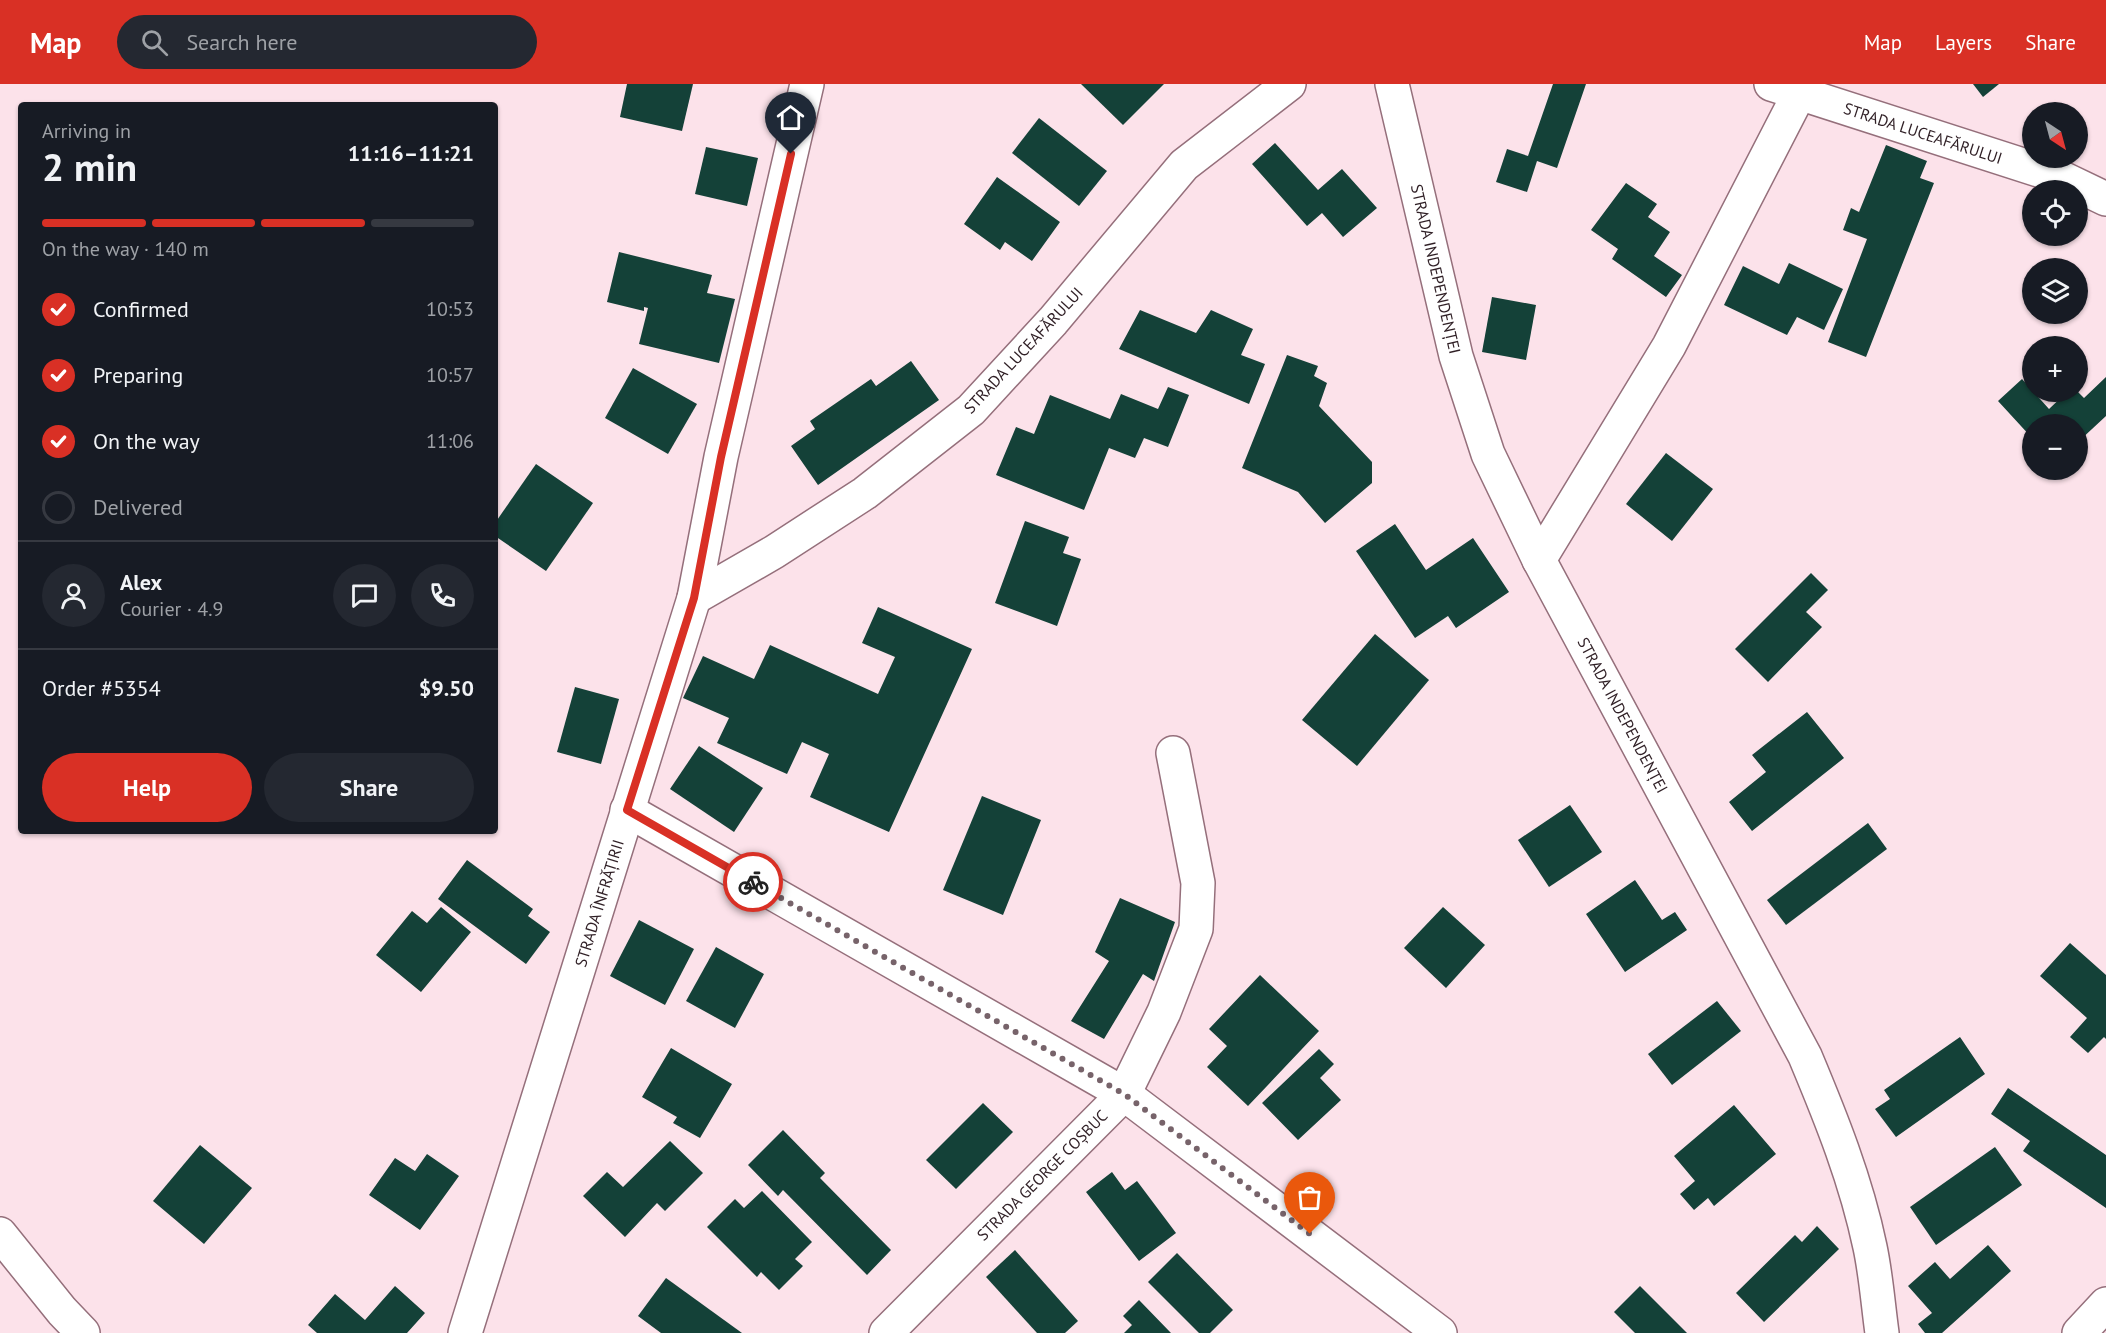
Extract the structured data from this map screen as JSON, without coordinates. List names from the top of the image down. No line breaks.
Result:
{"streets":{"street":["STRADA LUCEAFĂRULUI","STRADA INDEPENDENȚEI","STRADA ÎNFRĂȚIRII","STRADA GEORGE COȘBUC"]},"crossings":[["STRADA LUCEAFĂRULUI","STRADA ÎNFRĂȚIRII"]],"north":"bottom right","page":{"header":"Map","search":"Search here","nav":["Map","Layers","Share"],"map_buttons":["+","−"],"heading":["2 min","Arriving in","11:16–11:21"],"panel":["Alex","Courier · 4.9","Order #5354","$9.50"],"bar":"On the way · 140 m","list":[["Confirmed","10:53"],["Preparing","10:57"],["On the way","11:06"],"Delivered"],"buttons":["Help","Share"]}}
